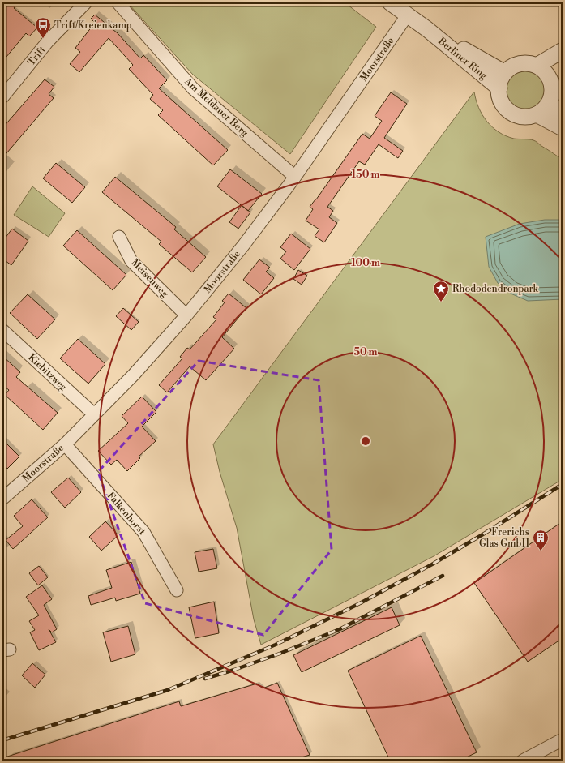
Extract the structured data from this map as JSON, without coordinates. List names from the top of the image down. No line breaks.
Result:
{"streets":{"street":["Trift","Berliner Ring","Moorstraße","Am Meldauer Berg","Meisenweg","Kiebitzweg","Falkenhorst"]},"crossings":[["Berliner Ring","Moorstraße"],["Moorstraße","Am Meldauer Berg"],["Moorstraße","Meisenweg"],["Moorstraße","Kiebitzweg"],["Moorstraße","Falkenhorst"]],"places":{"bus stop":["Trift/Kreienkamp"],"place":["Rhododendronpark"],"building":["Frerichs Glas GmbH"]},"rings":["150 m","100 m","50 m"]}
